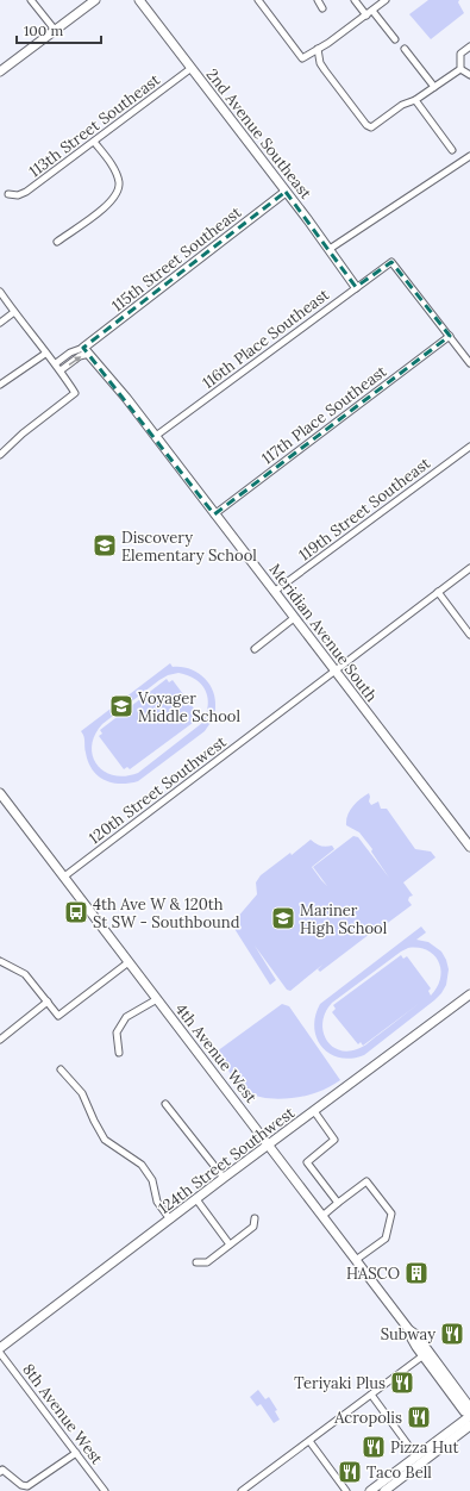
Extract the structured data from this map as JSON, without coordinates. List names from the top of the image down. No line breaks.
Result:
{"streets":{"street":["113th Street Southeast","2nd Avenue Southeast","115th Street Southeast","116th Place Southeast","117th Place Southeast","119th Street Southeast","Meridian Avenue South","120th Street Southwest","4th Avenue West","124th Street Southwest","8th Avenue West"]},"crossings":[["113th Street Southeast","2nd Avenue Southeast"],["2nd Avenue Southeast","115th Street Southeast"],["2nd Avenue Southeast","116th Place Southeast"],["115th Street Southeast","Meridian Avenue South"],["116th Place Southeast","117th Place Southeast"],["116th Place Southeast","Meridian Avenue South"],["117th Place Southeast","Meridian Avenue South"],["119th Street Southeast","Meridian Avenue South"],["Meridian Avenue South","120th Street Southwest"],["120th Street Southwest","4th Avenue West"],["4th Avenue West","124th Street Southwest"]],"places":{"school or university":["Discovery Elementary School","Voyager Middle School","Mariner High School"],"bus stop":["4th Ave W & 120th St SW - Southbound"],"building":["HASCO"],"restaurant":["Subway","Teriyaki Plus","Acropolis","Pizza Hut","Taco Bell"]},"scale_bar":"100 m"}
